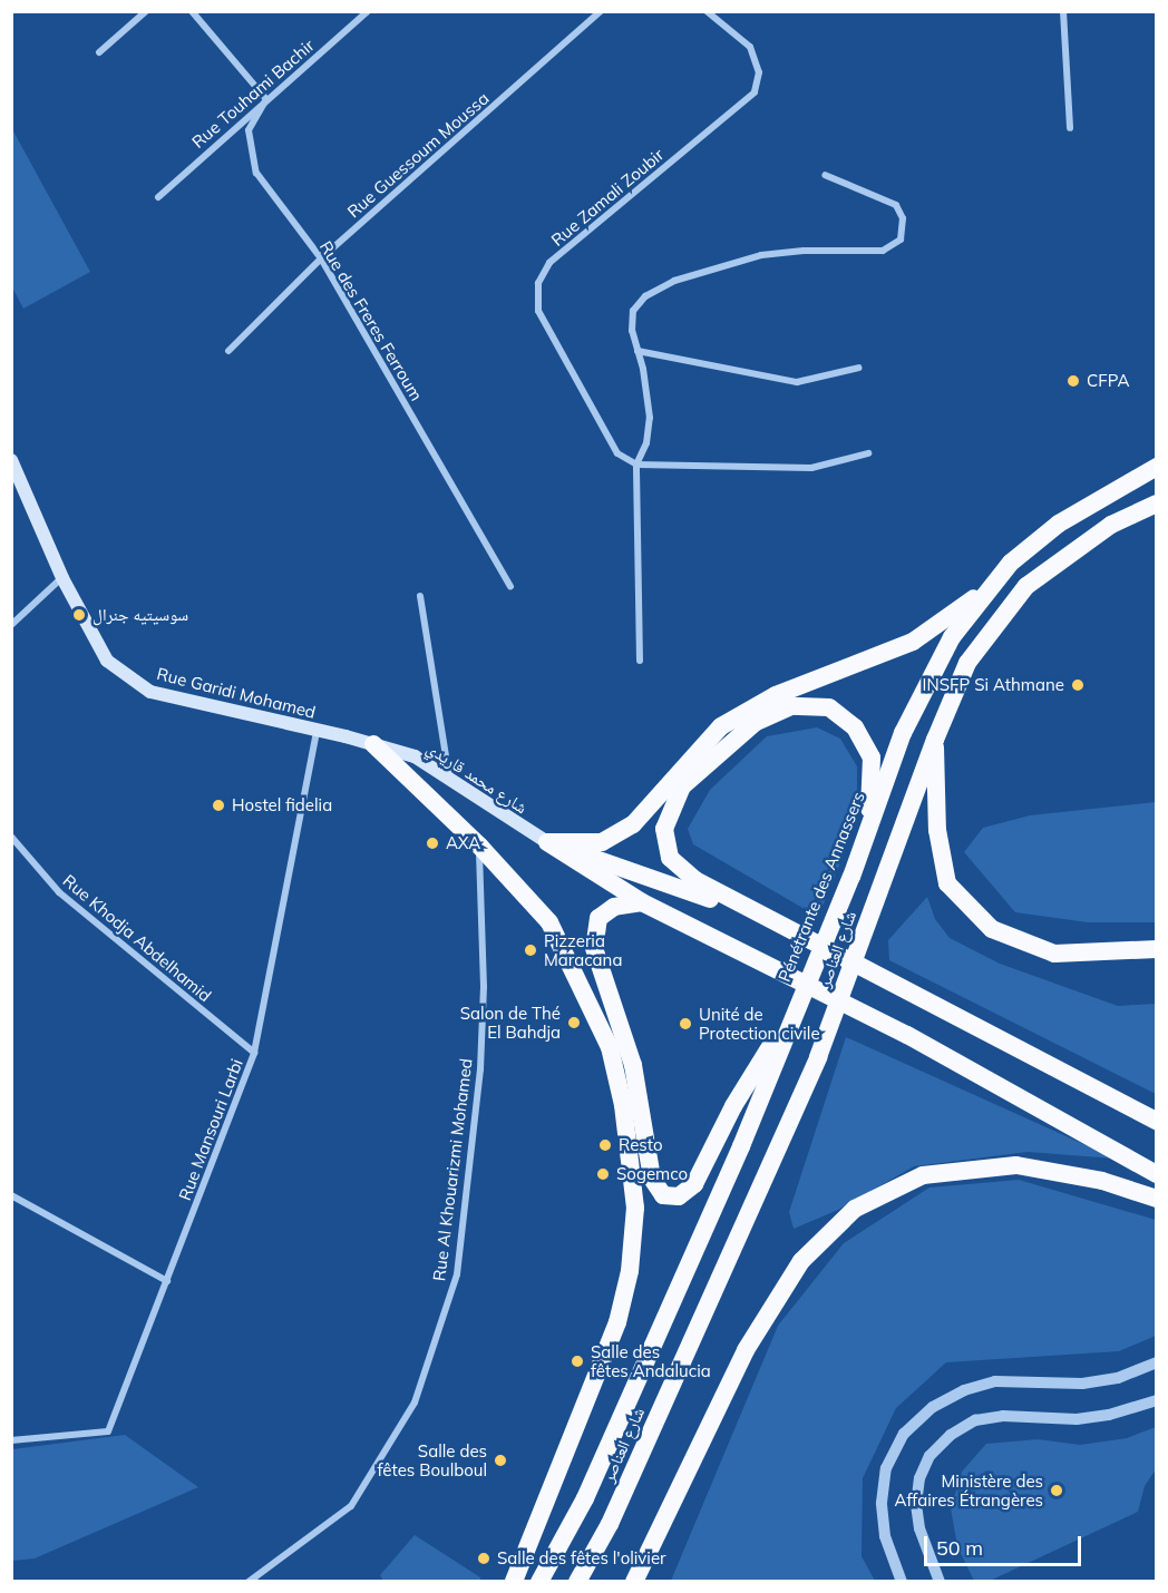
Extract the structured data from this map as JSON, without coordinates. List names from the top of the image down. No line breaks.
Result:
{"streets":{"highway":["Pénétrante des Annassers","شارع العناصر"],"main road":["Rue Garidi Mohamed","شارع محمد قاريدي"],"street":["Rue Touhami Bachir","Rue Guessoum Moussa","Rue Zamali Zoubir","Rue des Freres Ferroum","Rue Khodja Abdelhamid","Rue Mansouri Larbi","Rue Al Khouarizmi Mohamed"]},"crossings":[["Rue Touhami Bachir","Rue des Freres Ferroum"],["Rue Guessoum Moussa","Rue des Freres Ferroum"],["Rue Garidi Mohamed","شارع محمد قاريدي"],["Rue Garidi Mohamed","Rue Mansouri Larbi"],["Rue Khodja Abdelhamid","Rue Mansouri Larbi"]],"places":["CFPA","سوسيتيه جنرال","INSFP Si Athmane","Hostel fidelia","AXA","Pizzeria Maracana","Salon de Thé El Bahdja","Unité de Protection civile","Resto","Sogemco","Salle des fêtes Andalucia","Salle des fêtes Boulboul","Ministère des Affaires Étrangères","Salle des fêtes l'olivier"],"scale_bar":"50 m"}
